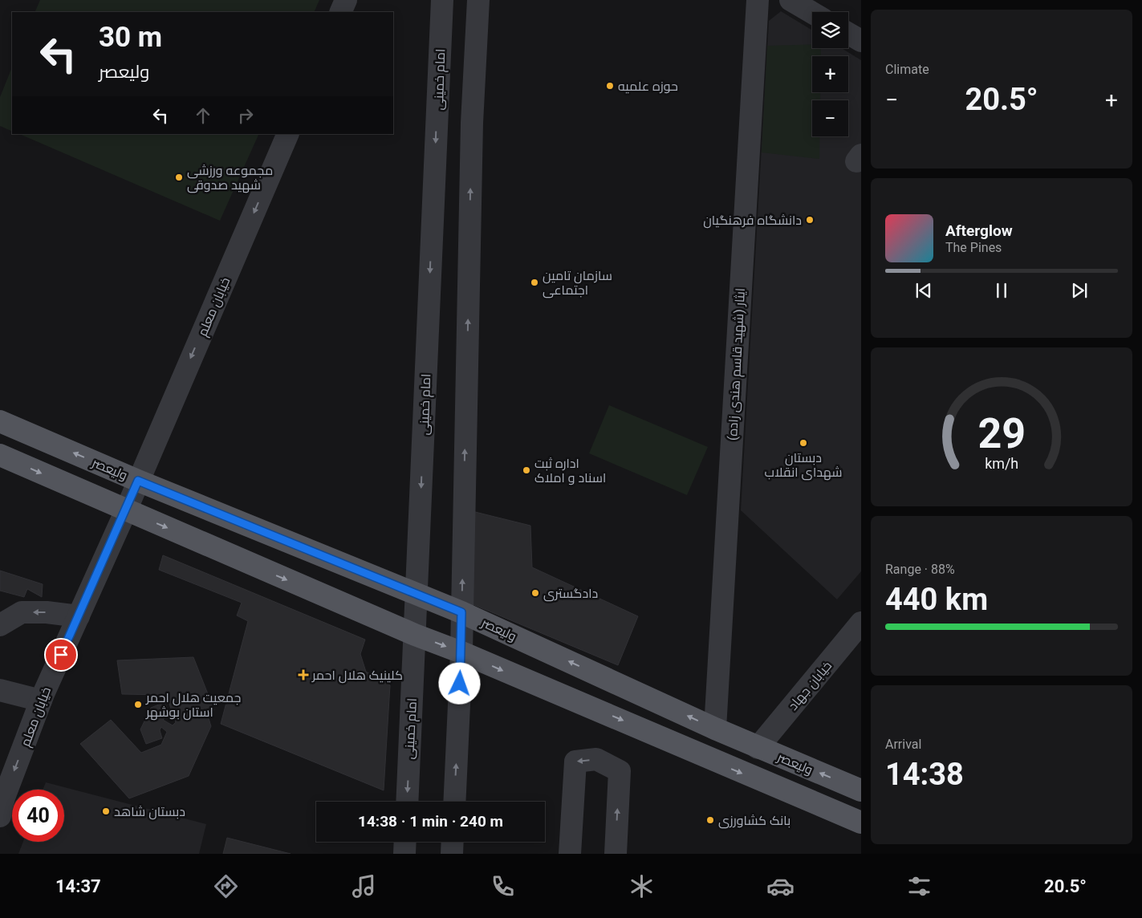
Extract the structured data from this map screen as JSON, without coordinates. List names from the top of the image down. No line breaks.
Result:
{"streets":{"main road":["ولیعصر"],"street":["امام خمینی","خیابان معلم","ایثار (شهید قاسم هندی زاده)","خیابان جهاد"]},"crossings":[["امام خمینی","ولیعصر"],["خیابان معلم","ولیعصر"],["ایثار (شهید قاسم هندی زاده)","ولیعصر"],["ولیعصر","خیابان جهاد"]],"one_way":["خیابان معلم"],"places":{"other":["حوزه علمیه","مجموعه ورزشی شهید صدوقی","دانشگاه فرهنگیان","سازمان تامین اجتماعی","دبستان شهدای انقلاب","اداره ثبت اسناد و املاک","دادگستری","جمعیت هلال احمر استان بوشهر","دبستان شاهد","بانک کشاورزی"],"health":["کلینیک هلال احمر"]},"page":{"tile":["Climate",["Range · 88%","440 km"],["Arrival","14:38"]],"map_buttons":["+","−"],"turn":["30 m","ولیعصر"],"heat":["−","20.5°","+"],"song":["Afterglow","The Pines"],"limit":"40","trip":"14:38 · 1 min · 240 m","tabs":["14:37","20.5°"],"gauge":["29","km/h"]}}
